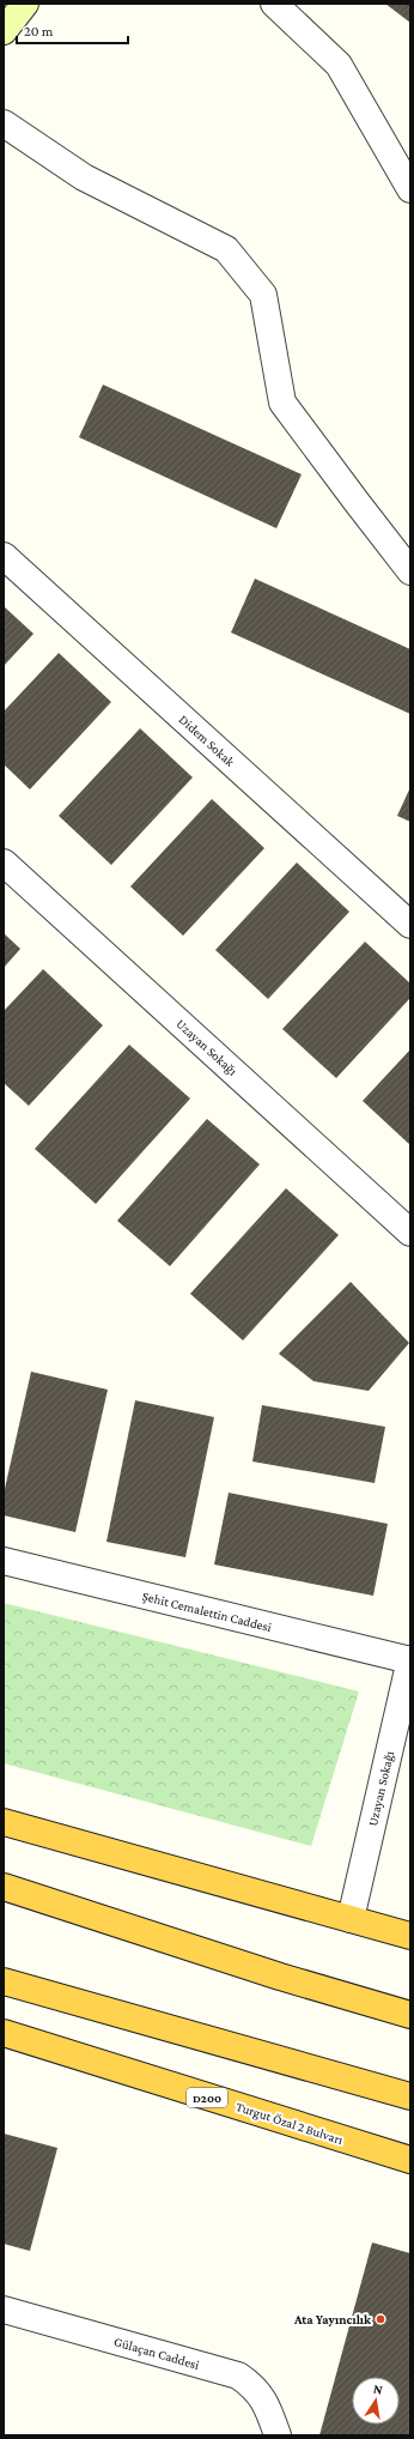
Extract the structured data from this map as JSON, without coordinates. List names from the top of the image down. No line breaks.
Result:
{"streets":{"highway":["D200","Turgut Özal 2 Bulvarı"],"street":["Didem Sokak","Uzayan Sokağı","Şehit Cemalettin Caddesi","Gülaçan Caddesi"]},"crossings":[["Uzayan Sokağı","Şehit Cemalettin Caddesi"]],"places":["Ata Yayıncılık"],"scale_bar":"20 m","north":"top"}
